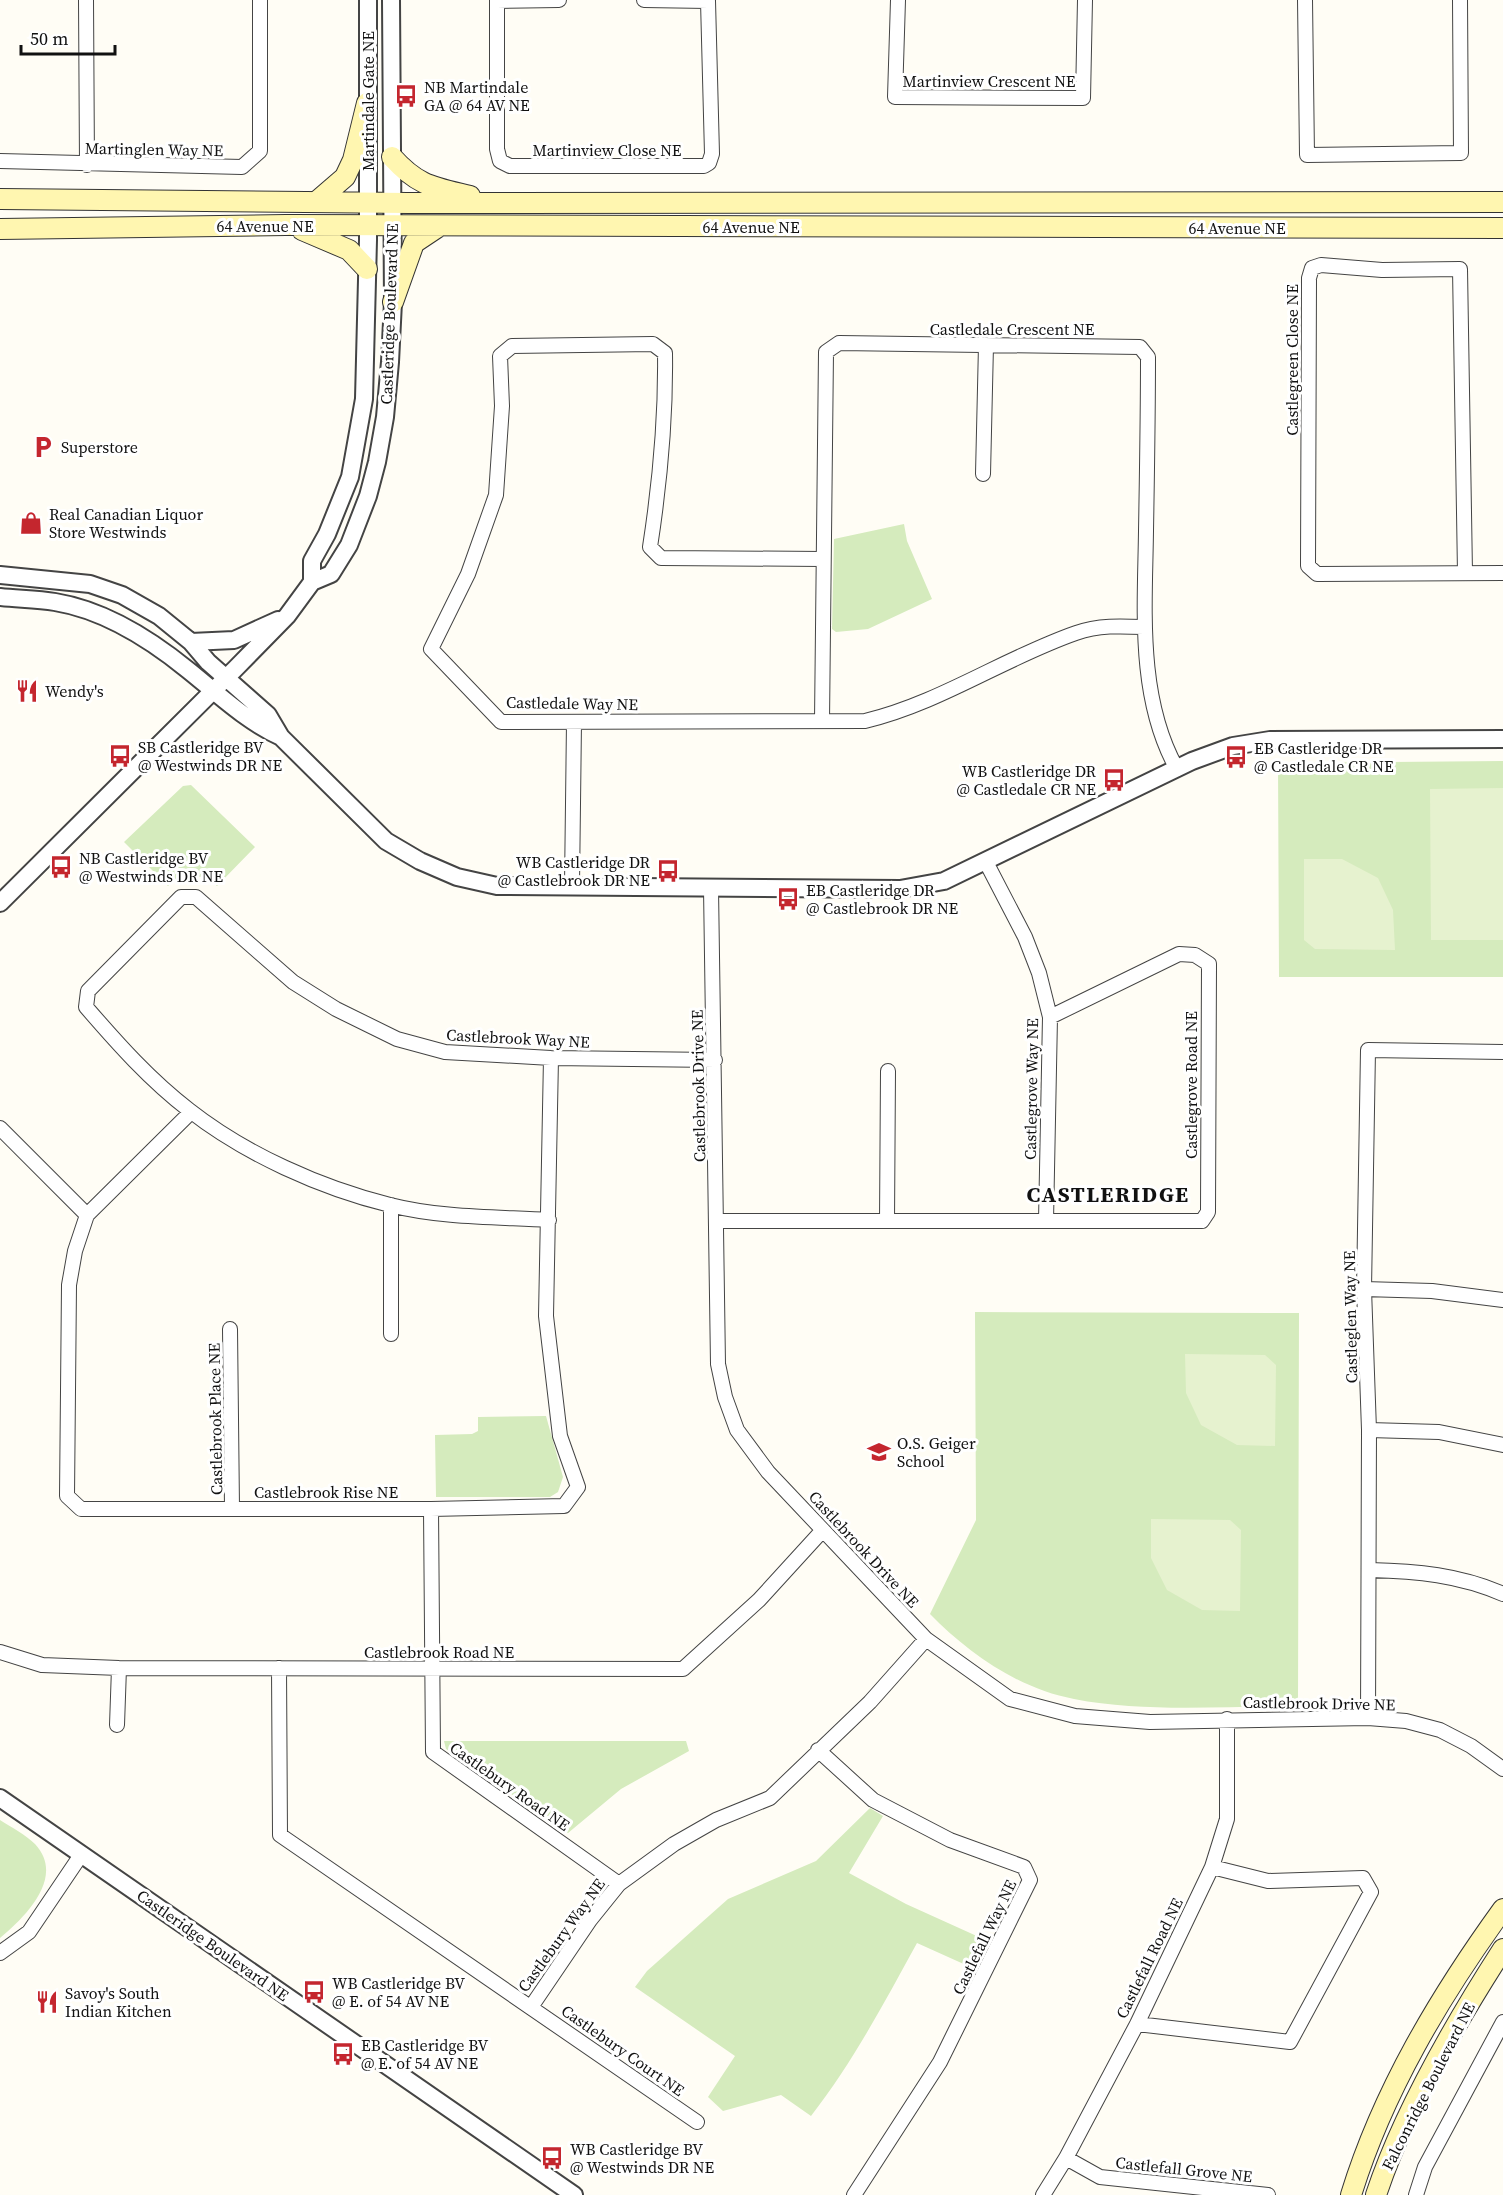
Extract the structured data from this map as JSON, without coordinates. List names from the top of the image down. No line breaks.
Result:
{"streets":{"main road":["64 Avenue NE","Falconridge Boulevard NE"],"street":["Martinview Crescent NE","Martindale Gate NE","Martinglen Way NE","Martinview Close NE","Castleridge Boulevard NE","Castledale Crescent NE","Castlegreen Close NE","Castledale Way NE","Castlebrook Way NE","Castlegrove Road NE","Castlebrook Drive NE","Castlegrove Way NE","Castleglen Way NE","Castlebrook Place NE","Castlebrook Rise NE","Castlebrook Road NE","Castlebury Road NE","Castlebury Way NE","Castlefall Way NE","Castlefall Road NE","Castlebury Court NE","Castlefall Grove NE"]},"crossings":[["Martindale Gate NE","64 Avenue NE"],["Martindale Gate NE","Castleridge Boulevard NE"],["64 Avenue NE","Castleridge Boulevard NE"],["Castledale Crescent NE","Castledale Way NE"],["Castlebrook Way NE","Castlebrook Drive NE"],["Castlebrook Way NE","Castlebrook Rise NE"],["Castlegrove Road NE","Castlebrook Drive NE"],["Castlegrove Road NE","Castlegrove Way NE"],["Castlebrook Drive NE","Castleglen Way NE"],["Castlebrook Drive NE","Castlebrook Road NE"],["Castlebrook Drive NE","Castlebury Way NE"],["Castlebrook Drive NE","Castlefall Road NE"],["Castlebrook Place NE","Castlebrook Rise NE"],["Castlebrook Rise NE","Castlebury Road NE"],["Castlebrook Road NE","Castlebury Road NE"],["Castlebrook Road NE","Castlebury Way NE"],["Castlebury Road NE","Castlebury Way NE"],["Castlebury Way NE","Castlefall Way NE"],["Castlebury Way NE","Castlebury Court NE"],["Castlefall Road NE","Castlefall Grove NE"]],"districts":["CASTLERIDGE"],"places":{"bus stop":["NB Martindale GA @ 64 AV NE","SB Castleridge BV @ Westwinds DR NE","EB Castleridge DR @ Castledale CR NE","WB Castleridge DR @ Castledale CR NE","NB Castleridge BV @ Westwinds DR NE","WB Castleridge DR @ Castlebrook DR NE","EB Castleridge DR @ Castlebrook DR NE","WB Castleridge BV @ E. of 54 AV NE","EB Castleridge BV @ E. of 54 AV NE","WB Castleridge BV @ Westwinds DR NE"],"parking":["Superstore"],"shop":["Real Canadian Liquor Store Westwinds"],"restaurant":["Wendy's","Savoy's South Indian Kitchen"],"school or university":["O.S. Geiger School"]},"scale_bar":"50 m"}
